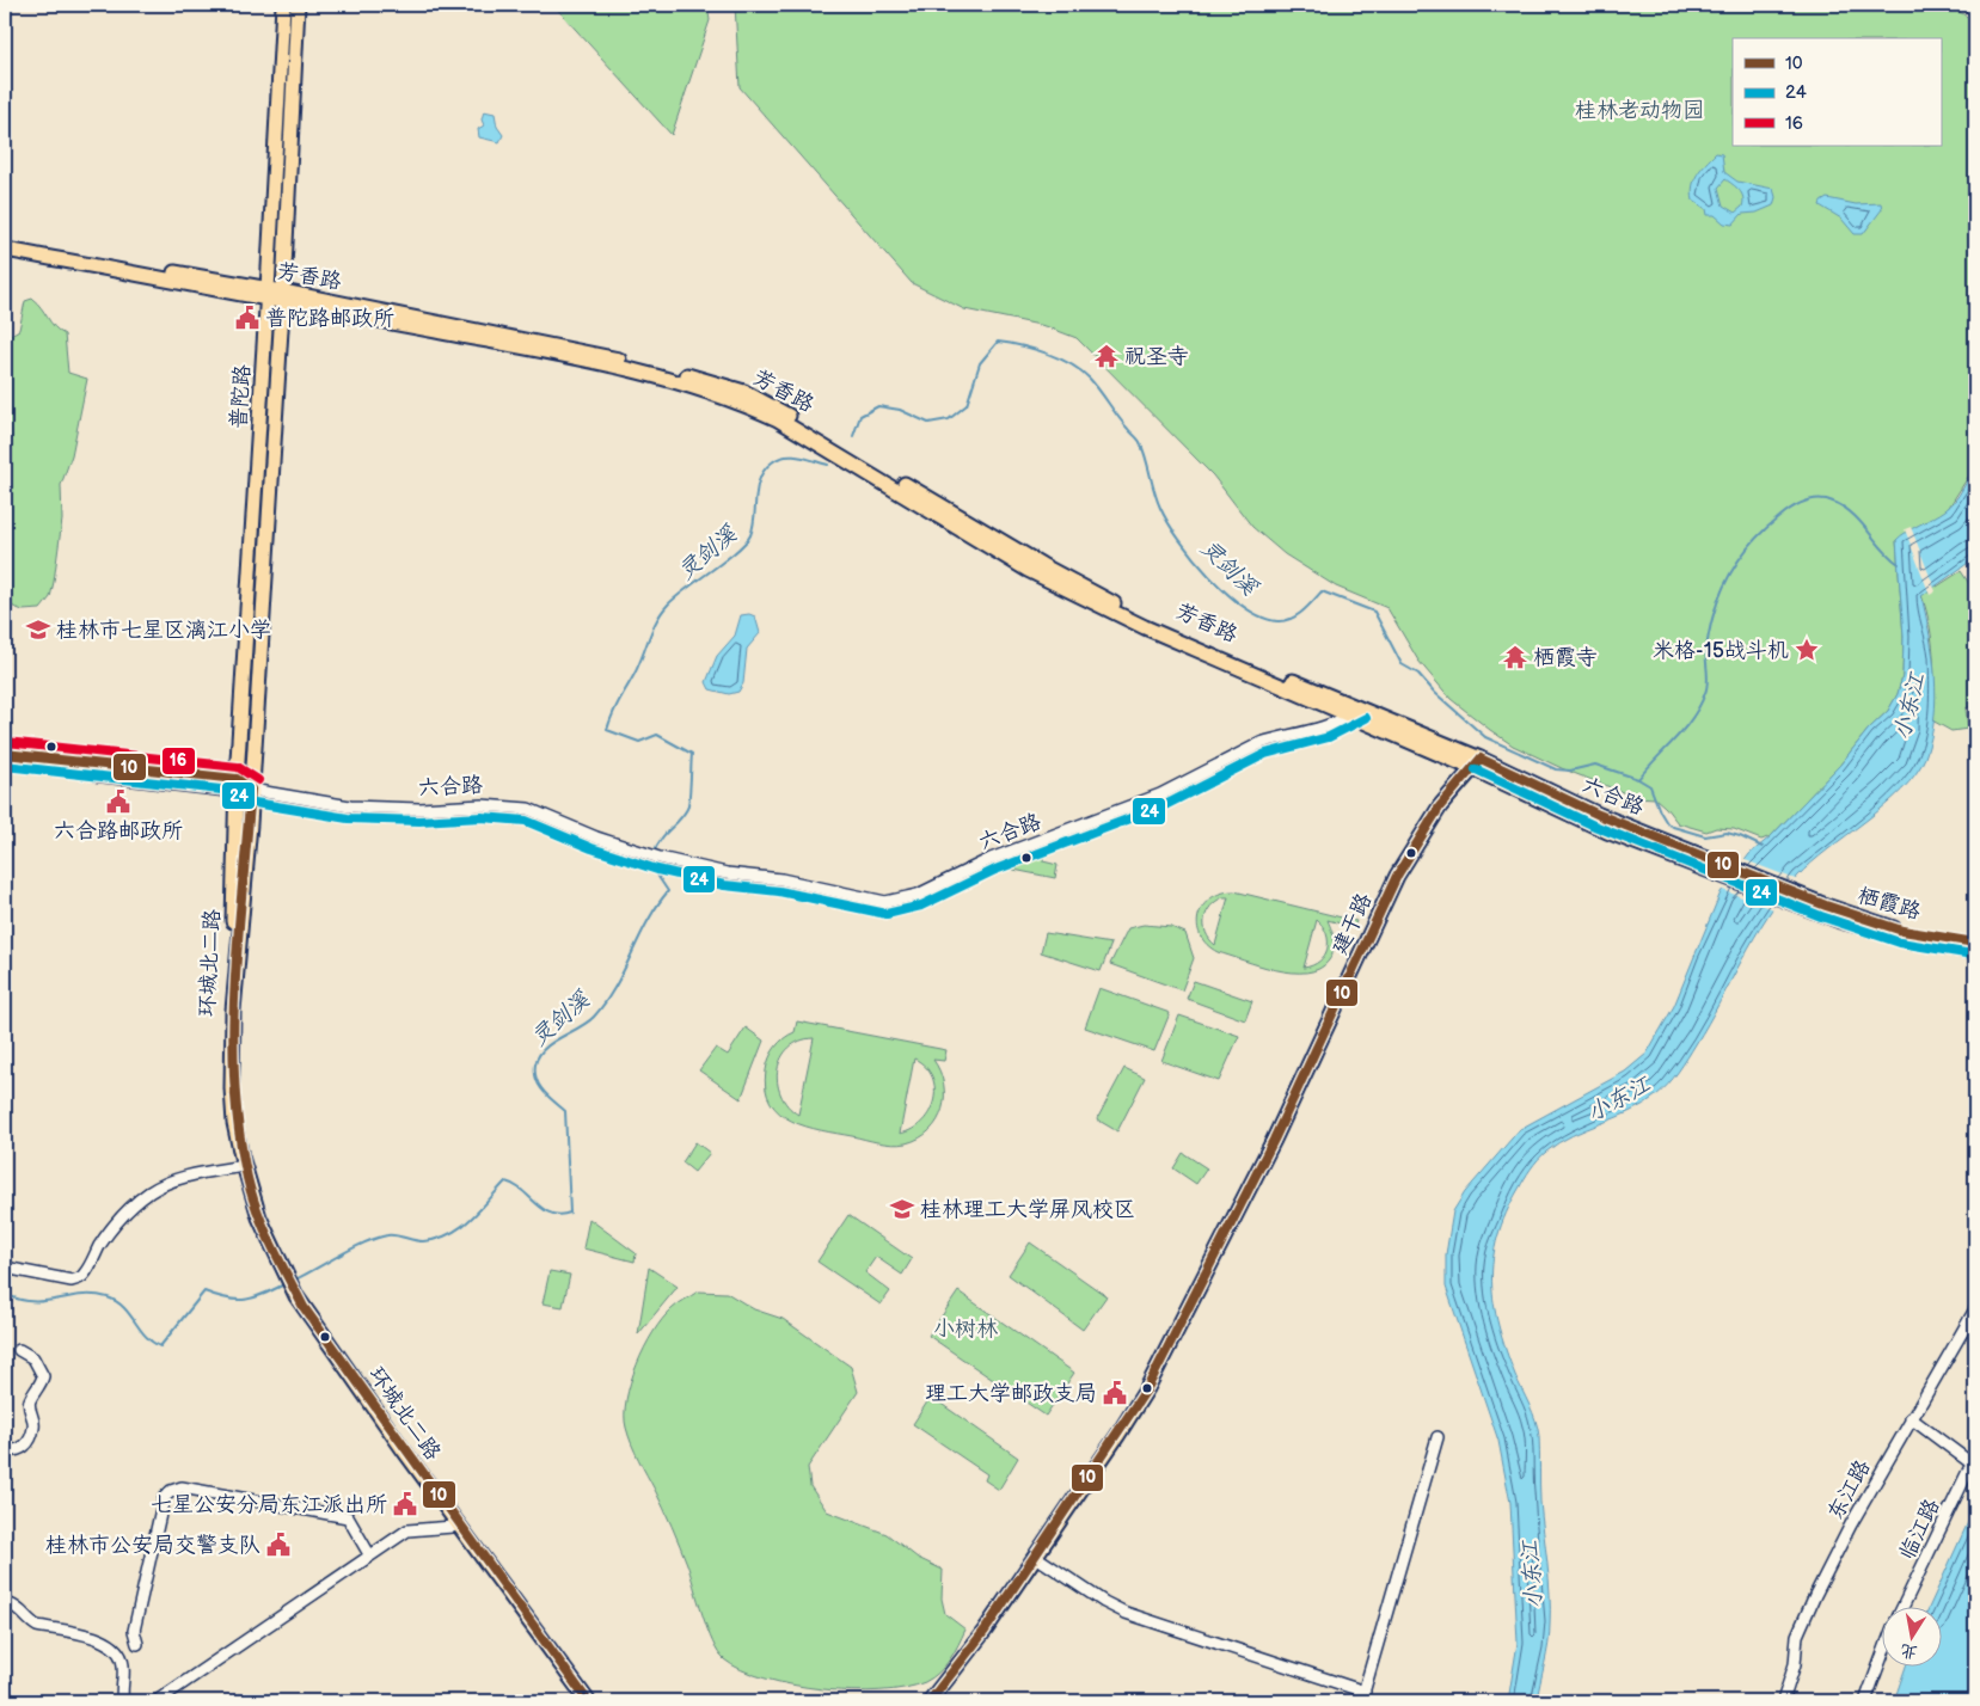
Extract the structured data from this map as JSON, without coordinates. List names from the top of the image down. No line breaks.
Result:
{"streets":{"main road":["芳香路","普陀路","六合路","栖霞路","建干路","环城北二路"],"street":["东江路","临江路"]},"crossings":[["芳香路","普陀路"],["芳香路","六合路"],["芳香路","建干路"],["普陀路","六合路"],["普陀路","环城北二路"],["六合路","栖霞路"],["六合路","建干路"],["六合路","环城北二路"]],"water":["灵剑溪","小东江"],"parks":["桂林老动物园","小树林"],"places":{"public building":["普陀路邮政所","六合路邮政所","理工大学邮政支局","七星公安分局东江派出所","桂林市公安局交警支队"],"temple":["祝圣寺","栖霞寺"],"school or university":["桂林市七星区漓江小学","桂林理工大学屏风校区"],"place":["米格-15战斗机"]},"lines":["transit line 24","transit line 16","transit line 10"],"legend":["10","24","16"],"north":"bottom"}
